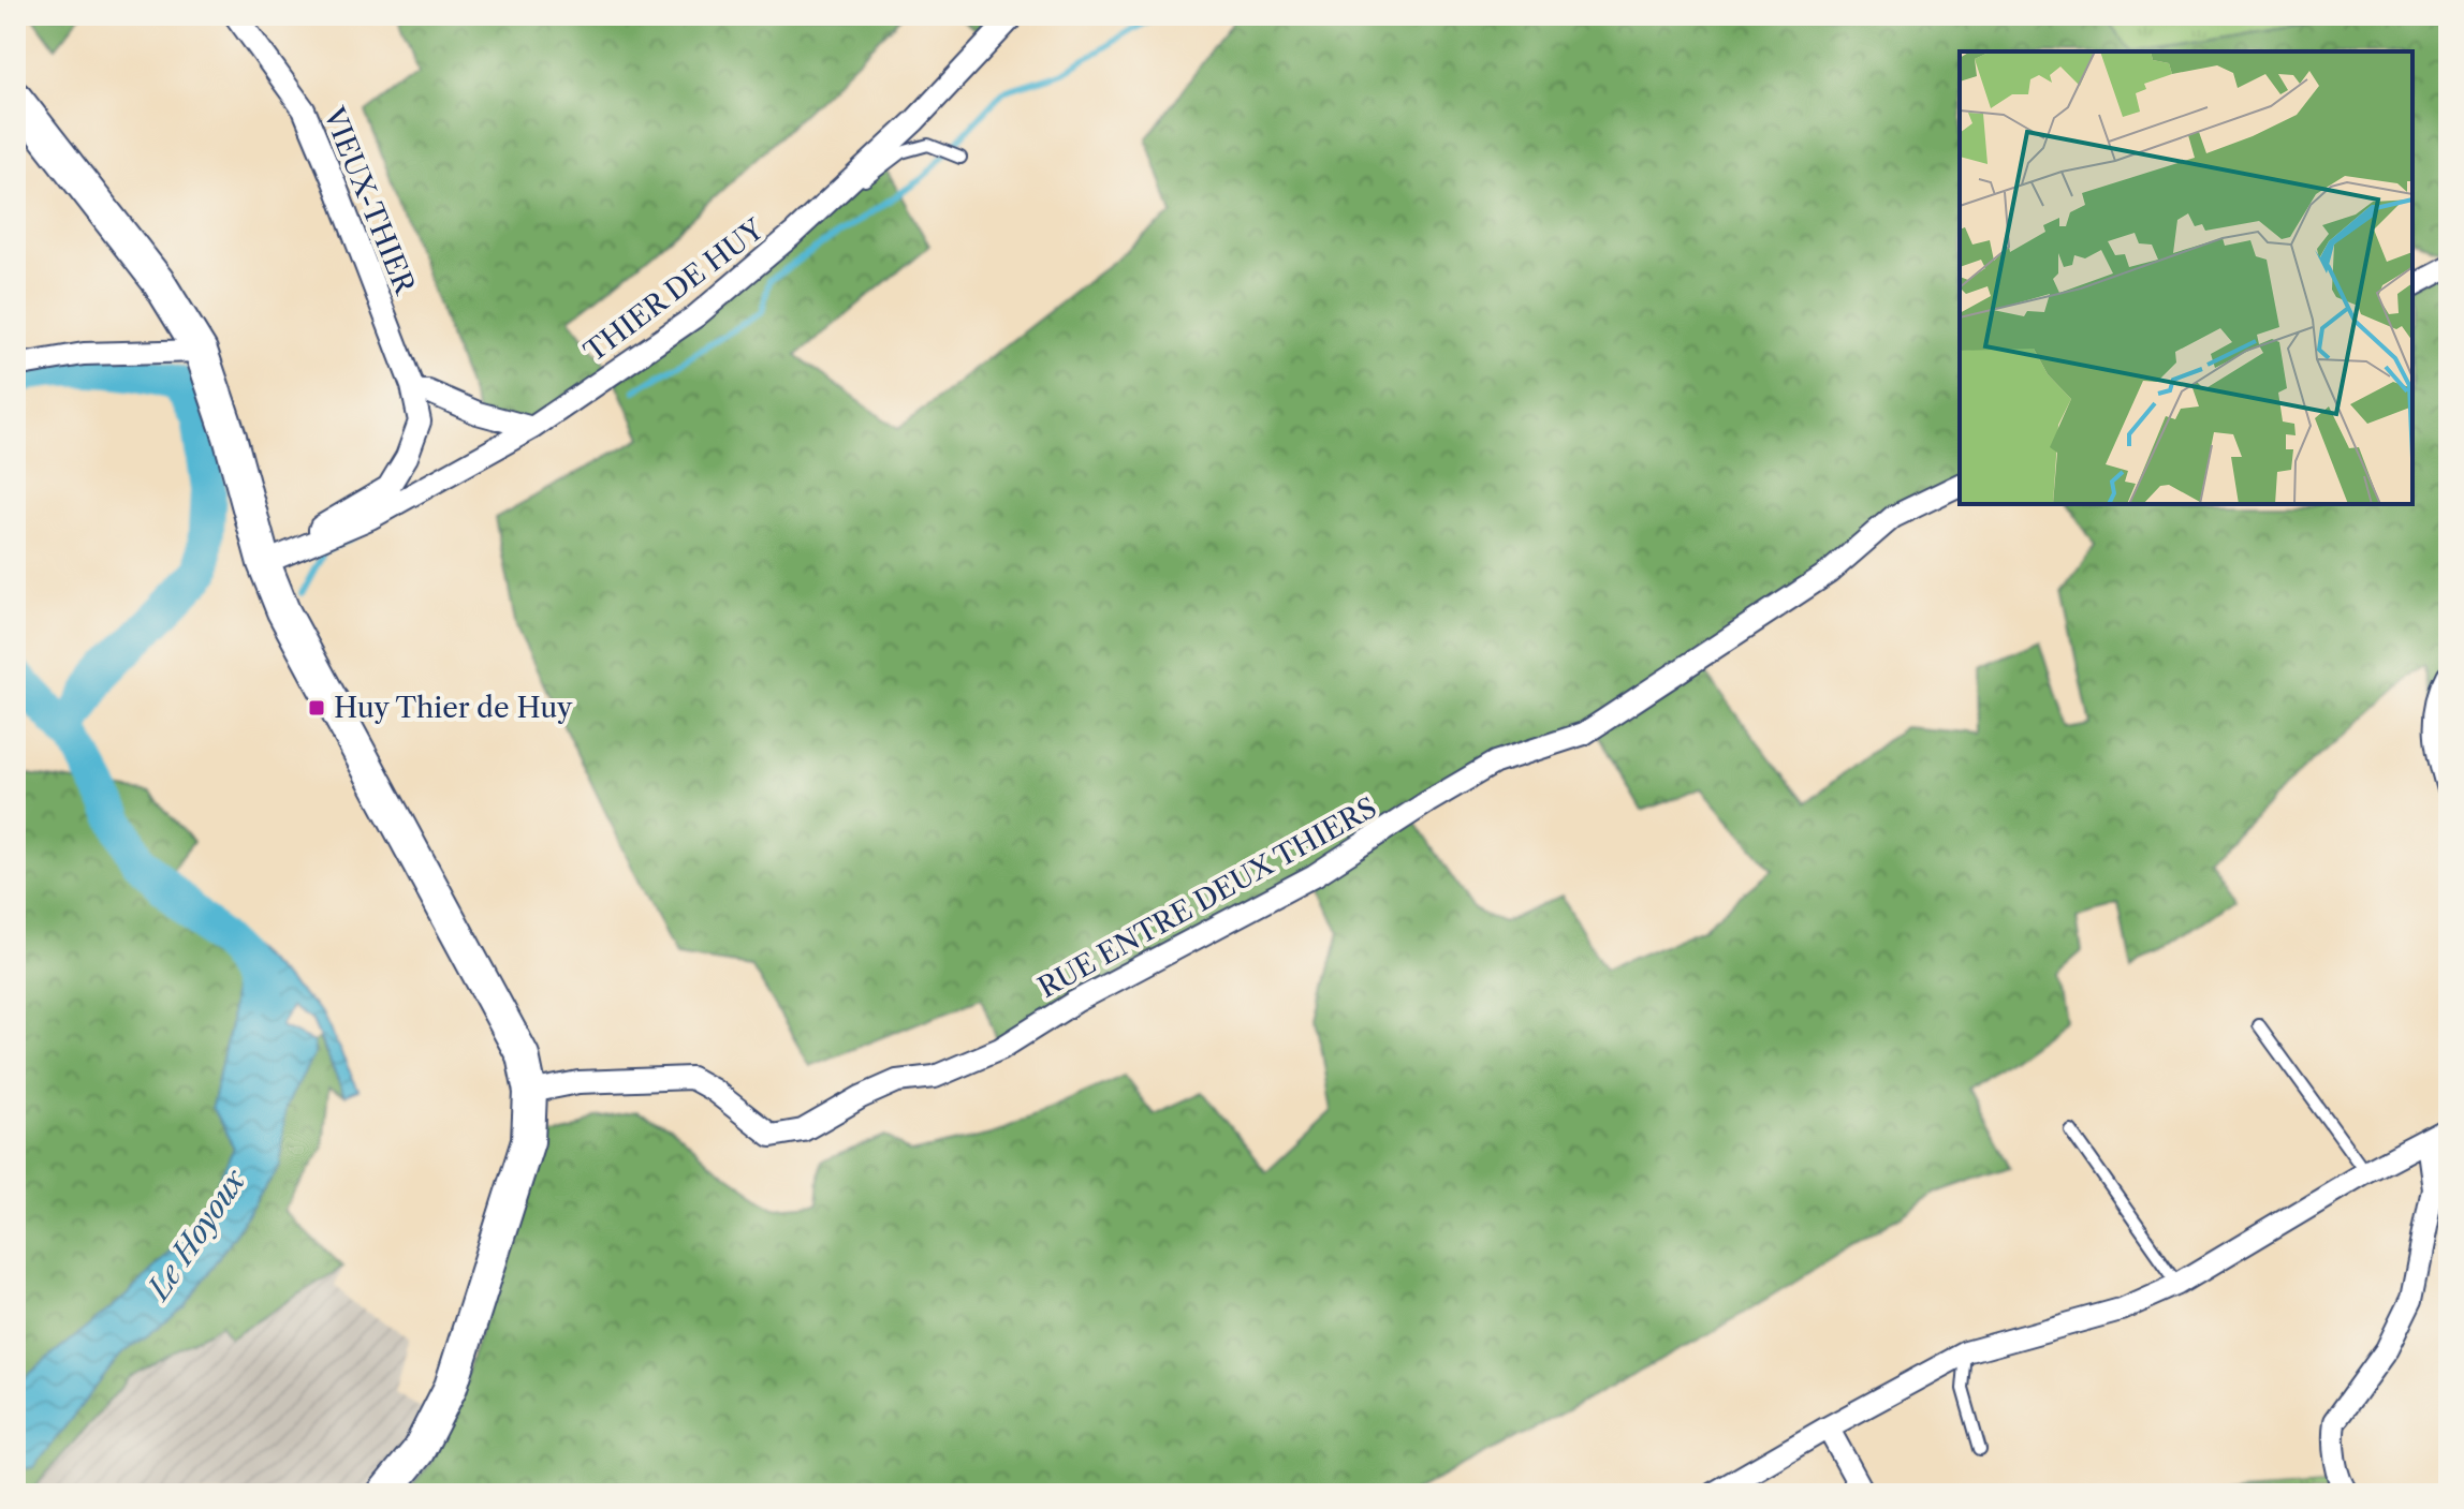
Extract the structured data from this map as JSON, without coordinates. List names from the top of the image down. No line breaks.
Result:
{"streets":{"street":["VIEUX-THIER","THIER DE HUY","RUE ENTRE DEUX THIERS"]},"crossings":[["VIEUX-THIER","THIER DE HUY"]],"water":["Le Hoyoux"],"places":{"transit":["Huy Thier de Huy"]}}
